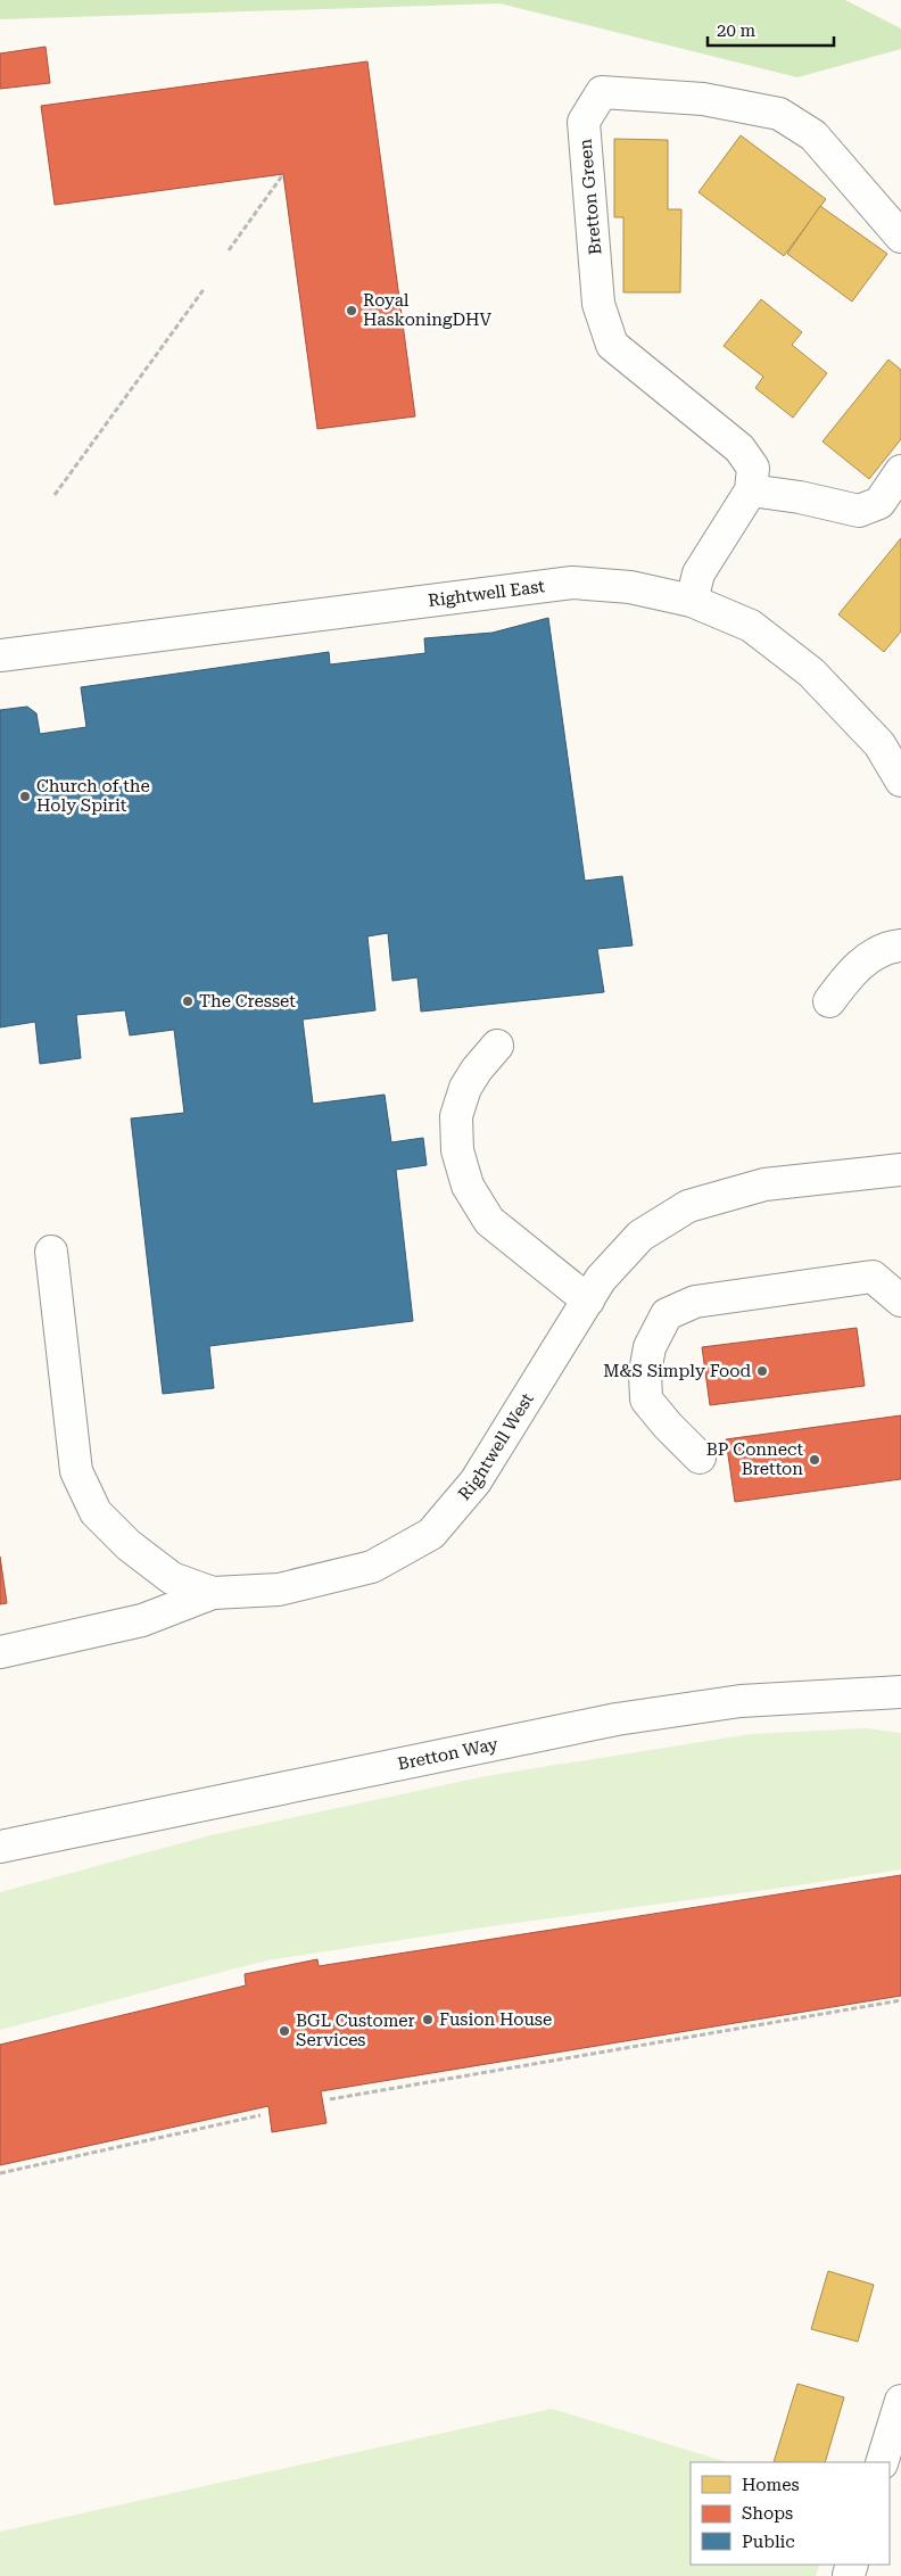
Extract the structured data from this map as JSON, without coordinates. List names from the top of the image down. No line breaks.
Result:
{"streets":{"street":["Bretton Green","Rightwell East","Rightwell West","Bretton Way"]},"places":["Royal HaskoningDHV","Church of the Holy Spirit","The Cresset","M&S Simply Food","BP Connect Bretton","Fusion House","BGL Customer Services"],"legend":["Homes","Shops","Public"],"scale_bar":"20 m"}
